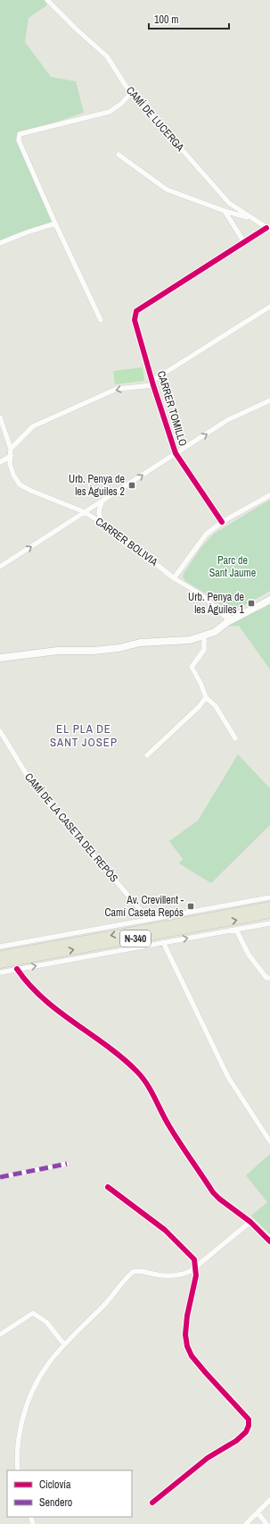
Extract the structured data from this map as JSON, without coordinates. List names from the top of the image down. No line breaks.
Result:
{"streets":{"highway":["N-340"],"street":["CAMÍ DE LUCERGA","CARRER TOMILLO","CARRER BOLIVIA","CAMÍ DE LA CASETA DEL REPÒS"]},"districts":["EL PLA DE SANT JOSEP"],"parks":["Parc de Sant Jaume"],"places":{"transit":["Urb. Penya de les Àguiles 2","Urb. Penya de les Àguiles 1","Av. Crevillent - Camí Caseta Repós"]},"legend":["Ciclovía","Sendero"],"scale_bar":"100 m"}
